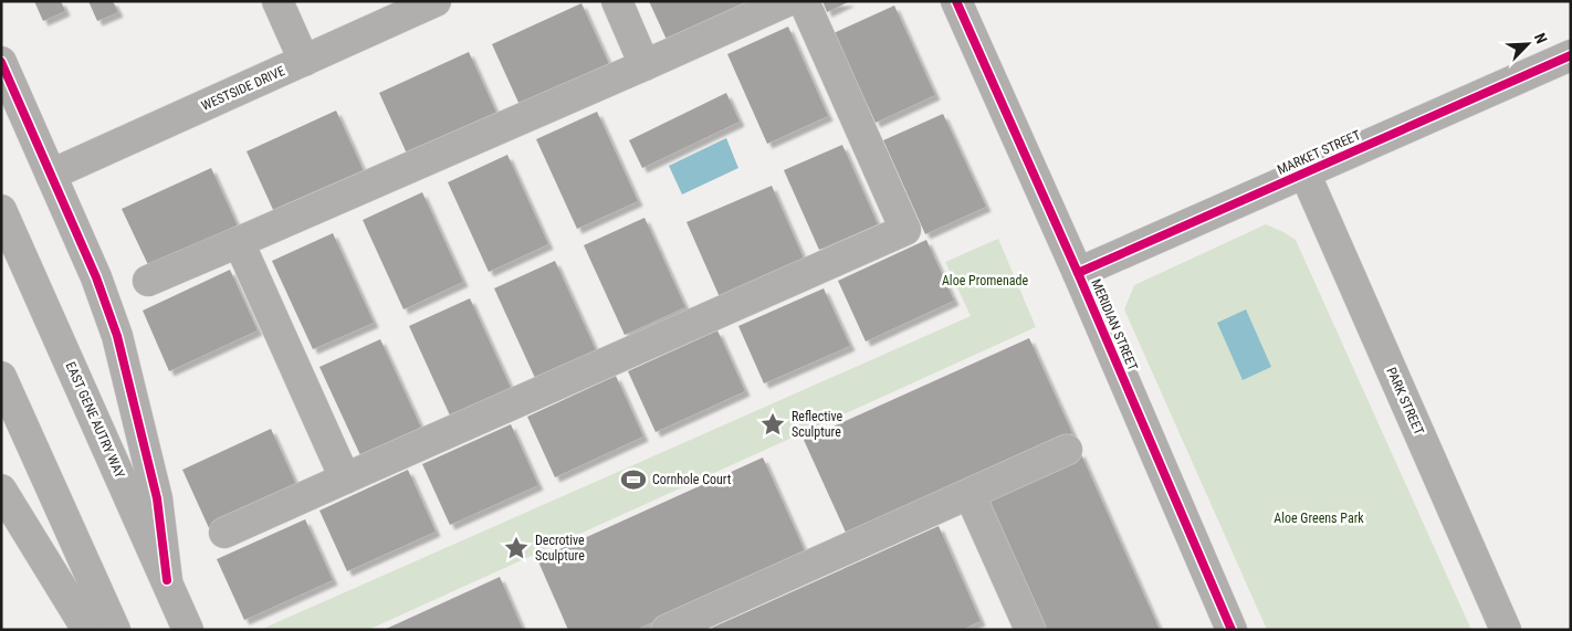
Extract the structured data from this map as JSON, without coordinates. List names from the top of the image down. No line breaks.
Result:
{"streets":{"street":["WESTSIDE DRIVE","MARKET STREET","MERIDIAN STREET","PARK STREET","EAST GENE AUTRY WAY"]},"crossings":[["MARKET STREET","MERIDIAN STREET"],["MARKET STREET","PARK STREET"]],"parks":["Aloe Promenade","Aloe Greens Park"],"places":{"place":["Reflective Sculpture","Decrotive Sculpture"],"sports":["Cornhole Court"]},"north":"top right"}
